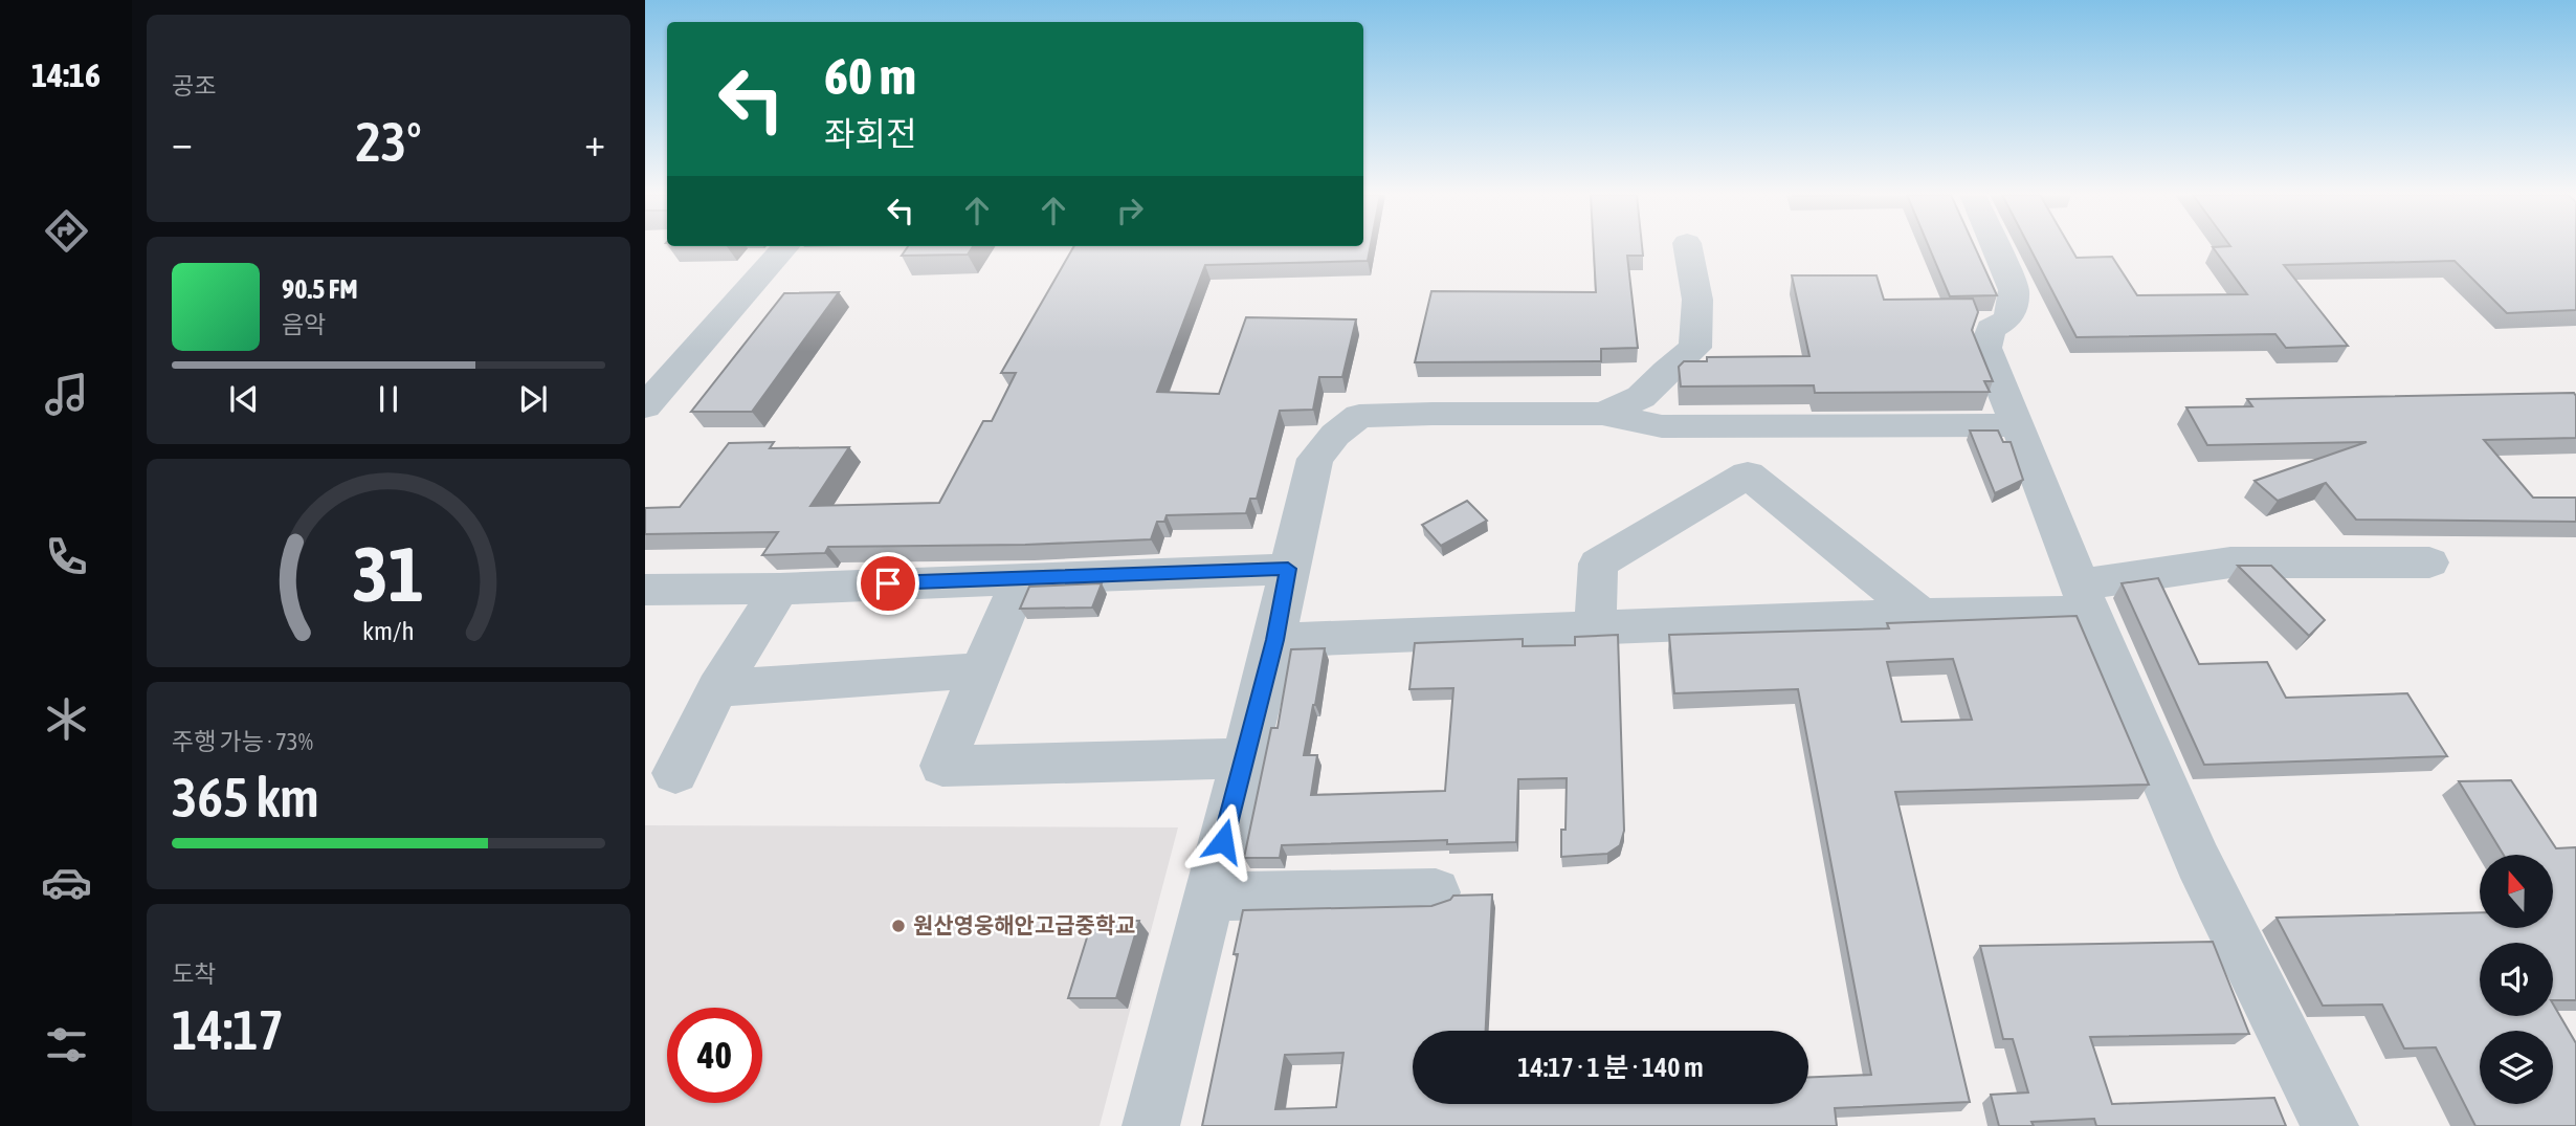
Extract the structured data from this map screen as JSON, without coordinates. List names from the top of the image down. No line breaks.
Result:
{"places":["원산영웅해안고급중학교"],"north":"top","page":{"tabs":"14:16","tile":["공조",["주행 가능 · 73%","365 km"],["도착","14:17"]],"turn":["60 m","좌회전"],"heat":["−","23°","+"],"song":["90.5 FM","음악"],"limit":"40","trip":"14:17 · 1 분 · 140 m","gauge":["31","km/h"]}}
